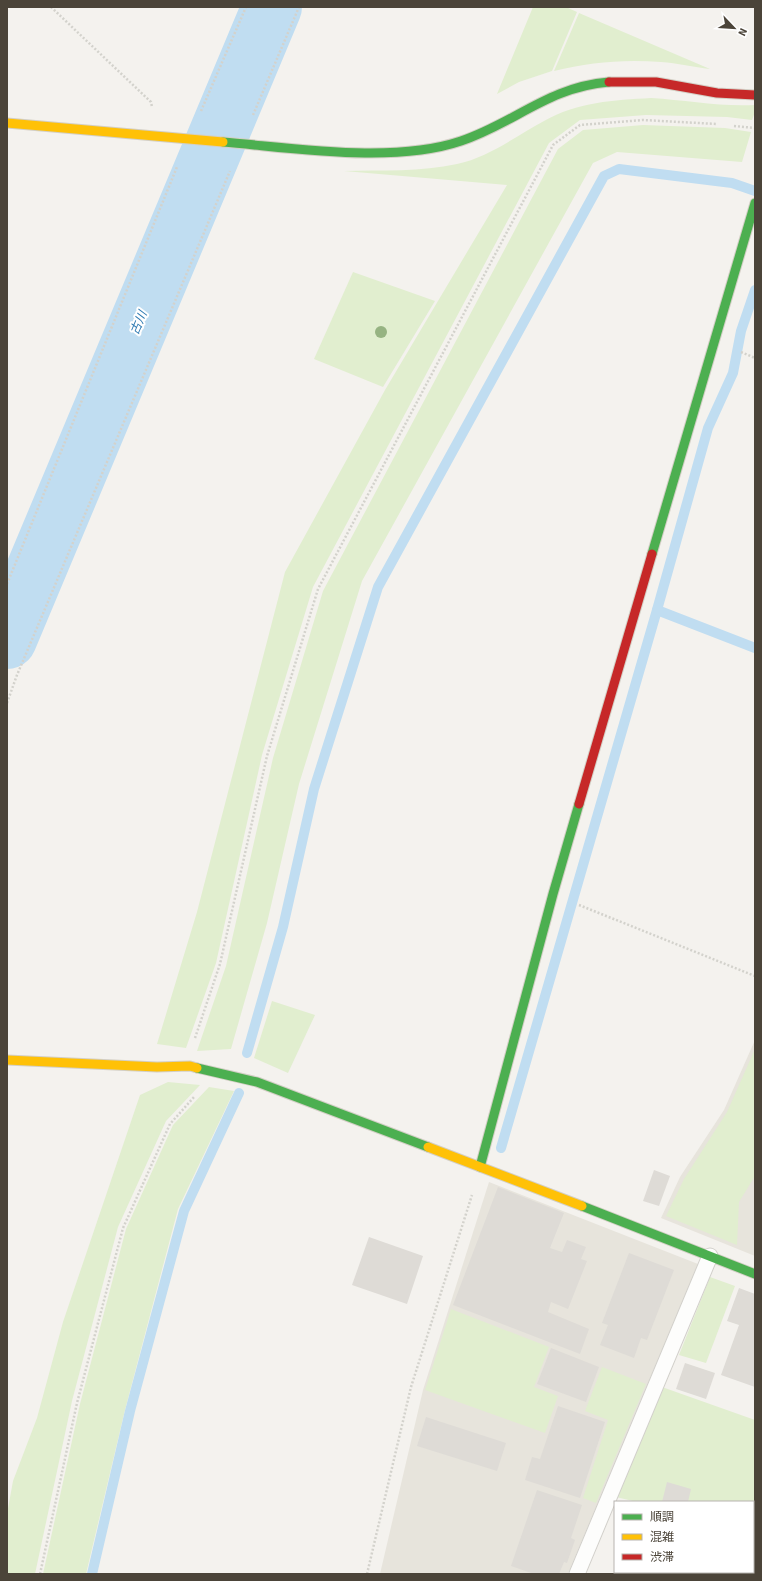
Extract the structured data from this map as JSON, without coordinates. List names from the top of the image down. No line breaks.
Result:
{"water":["古川"],"legend":["順調","混雑","渋滞"],"north":"bottom right"}
